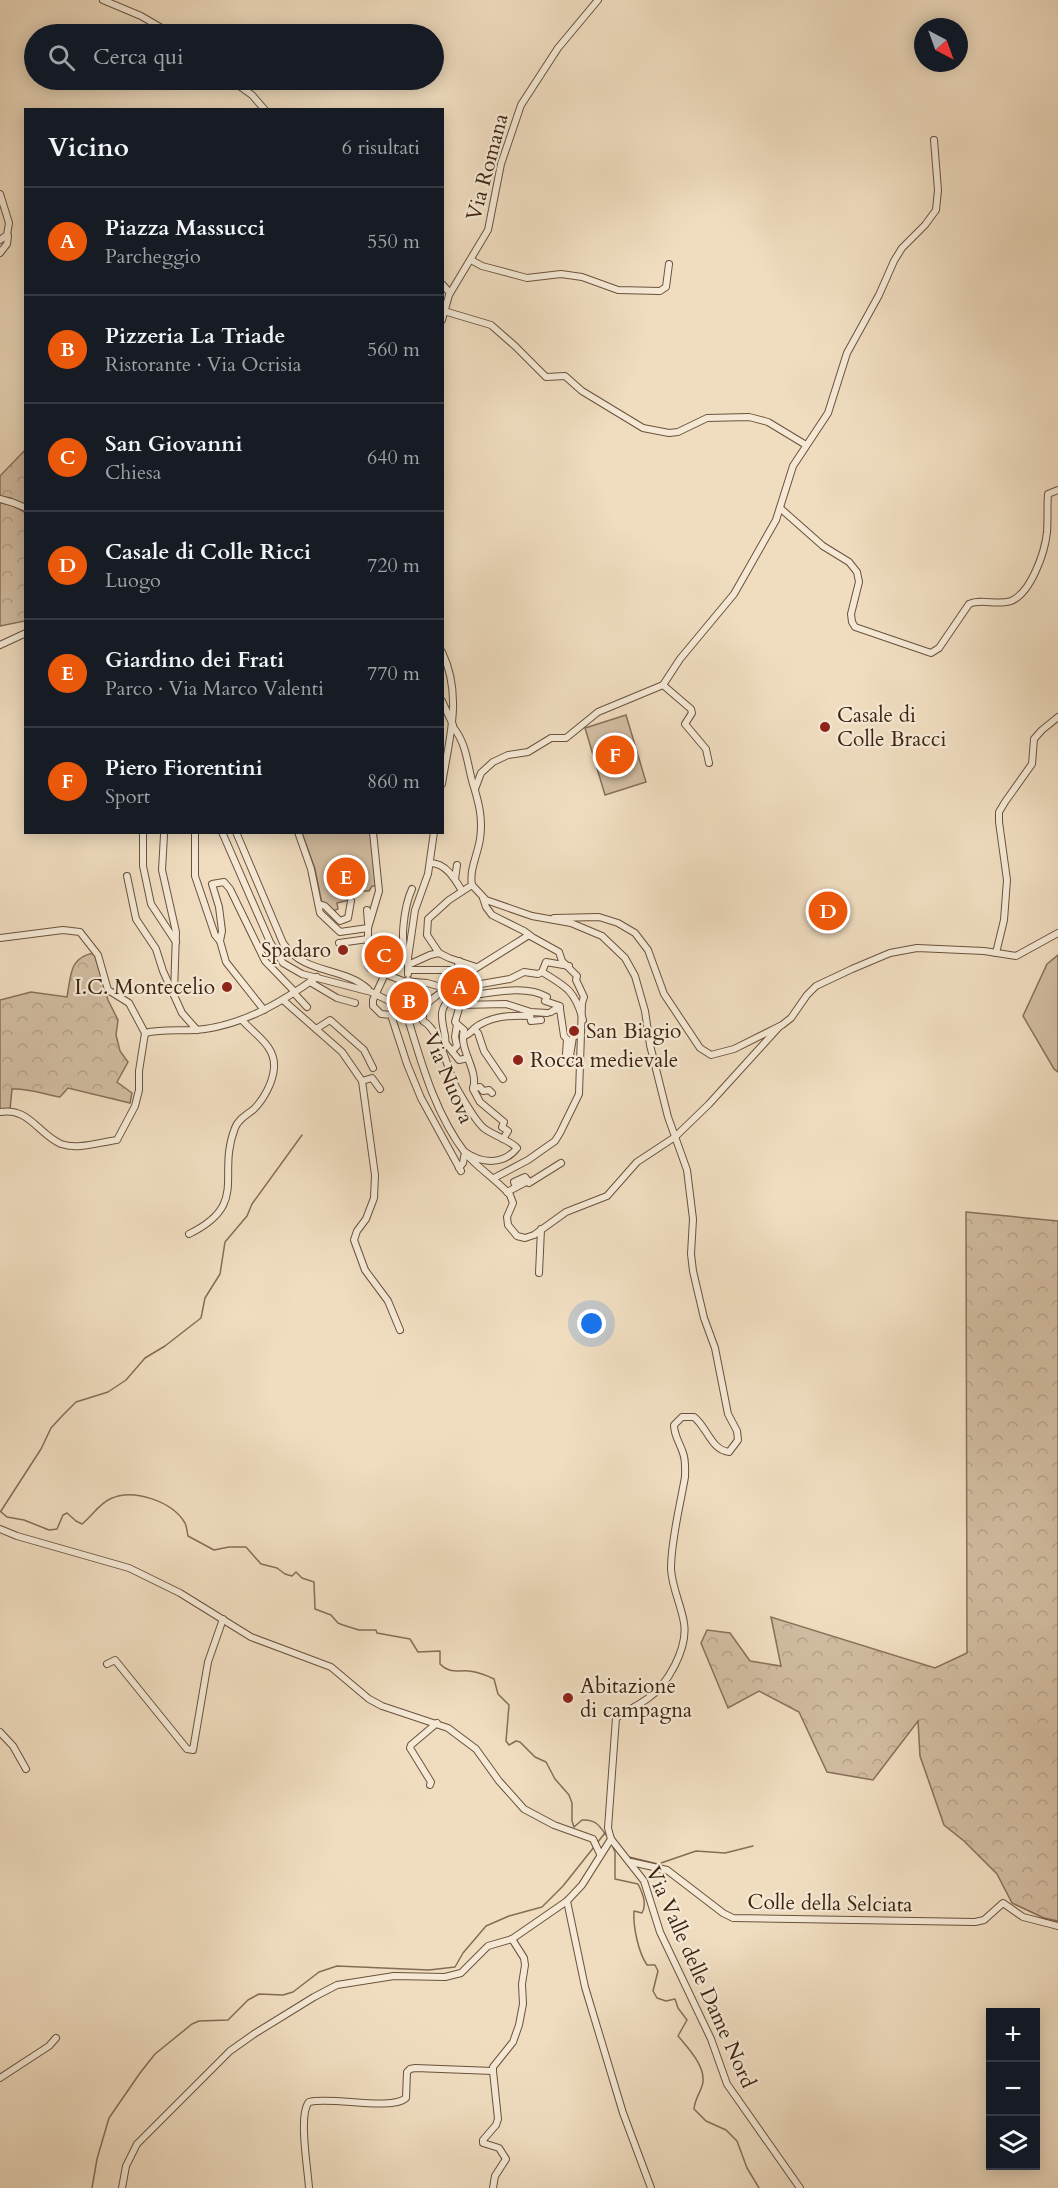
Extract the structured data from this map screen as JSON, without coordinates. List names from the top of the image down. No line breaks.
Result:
{"streets":{"street":["Via Romana","Via Nuova","Colle della Selciata","Via Valle delle Dame Nord"]},"crossings":[["Colle della Selciata","Via Valle delle Dame Nord"]],"places":["Casale di Colle Bracci","Spadaro","I.C. Montecelio","San Biagio","Rocca medievale","Abitazione di campagna"],"north":"bottom right","page":{"search":"Cerca qui","heading":["Vicino","6 risultati"],"list":[{"mark":"A","name":"Piazza Massucci","note":"Parcheggio","value":"550 m"},{"mark":"B","name":"Pizzeria La Triade","note":"Ristorante · Via Ocrisia","value":"560 m"},{"mark":"C","name":"San Giovanni","note":"Chiesa","value":"640 m"},{"mark":"D","name":"Casale di Colle Ricci","note":"Luogo","value":"720 m"},{"mark":"E","name":"Giardino dei Frati","note":"Parco · Via Marco Valenti","value":"770 m"},{"mark":"F","name":"Piero Fiorentini","note":"Sport","value":"860 m"}],"pins":["F","E","D","C","A","B"],"map_buttons":["+","−"]}}
